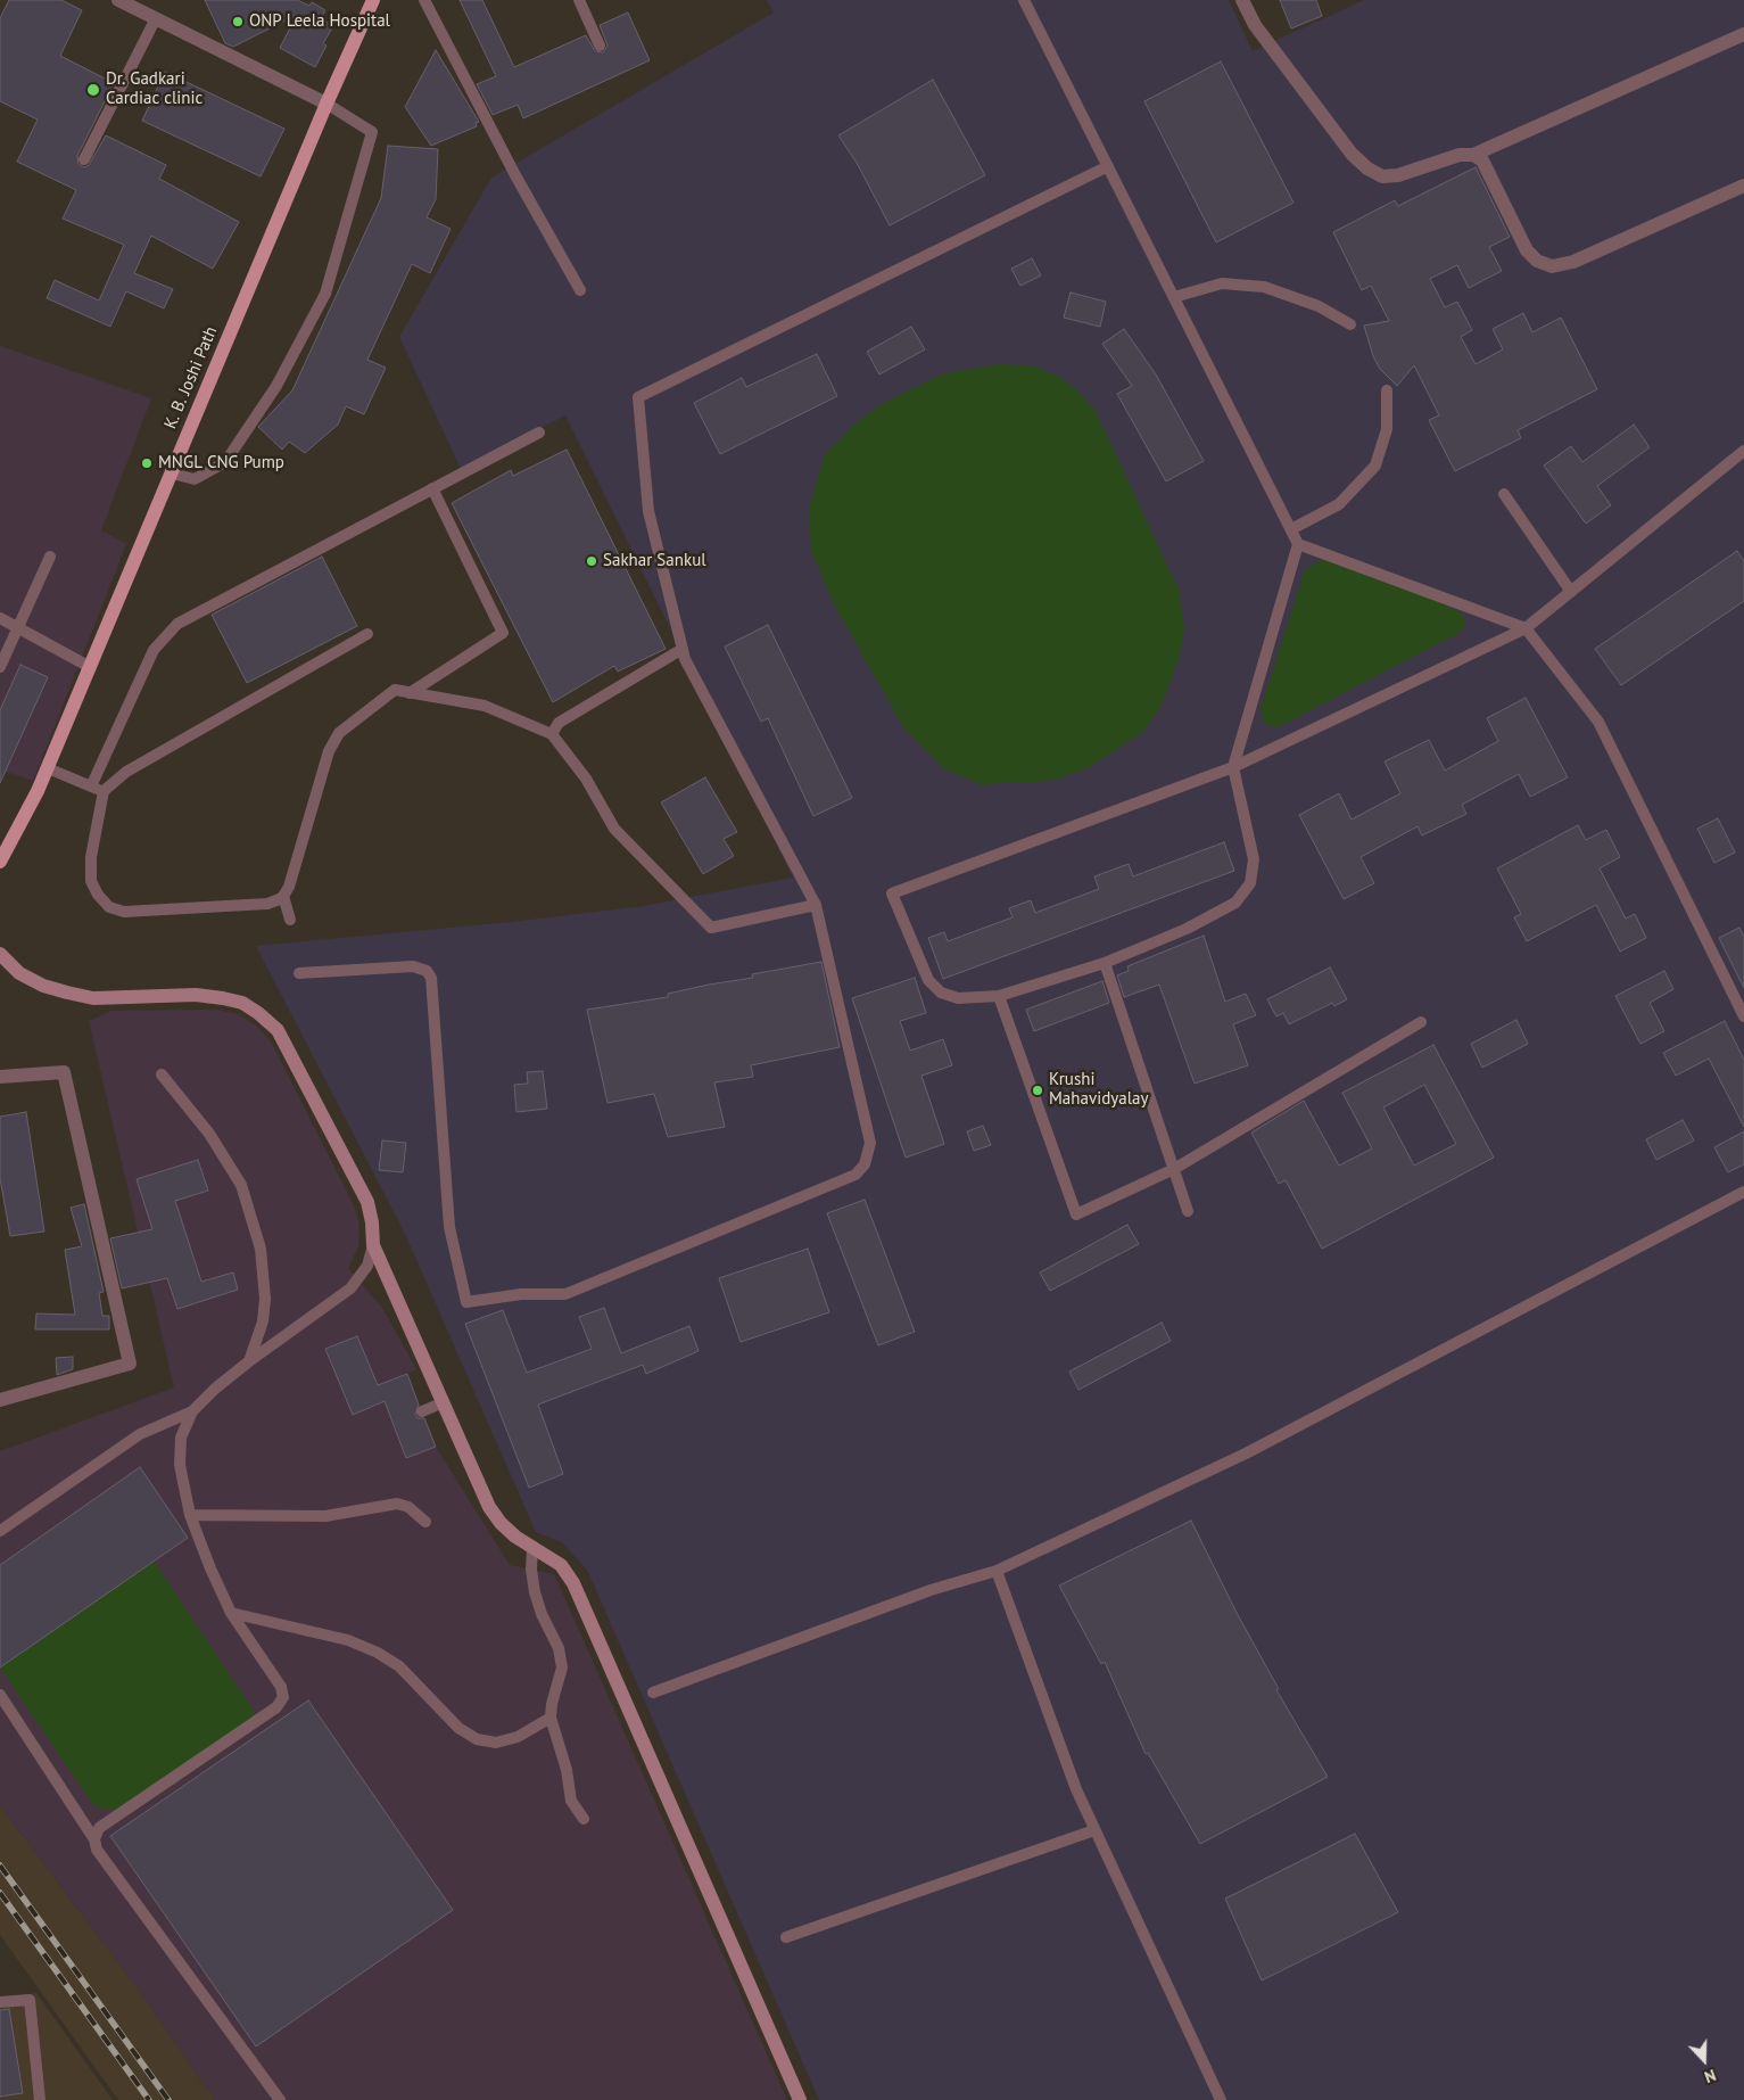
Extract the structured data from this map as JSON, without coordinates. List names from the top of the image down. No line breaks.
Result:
{"streets":{"main road":["K. B. Joshi Path"]},"places":["ONP Leela Hospital","Dr. Gadkari Cardiac clinic","MNGL CNG Pump","Sakhar Sankul","Krushi Mahavidyalay"],"north":"bottom"}
